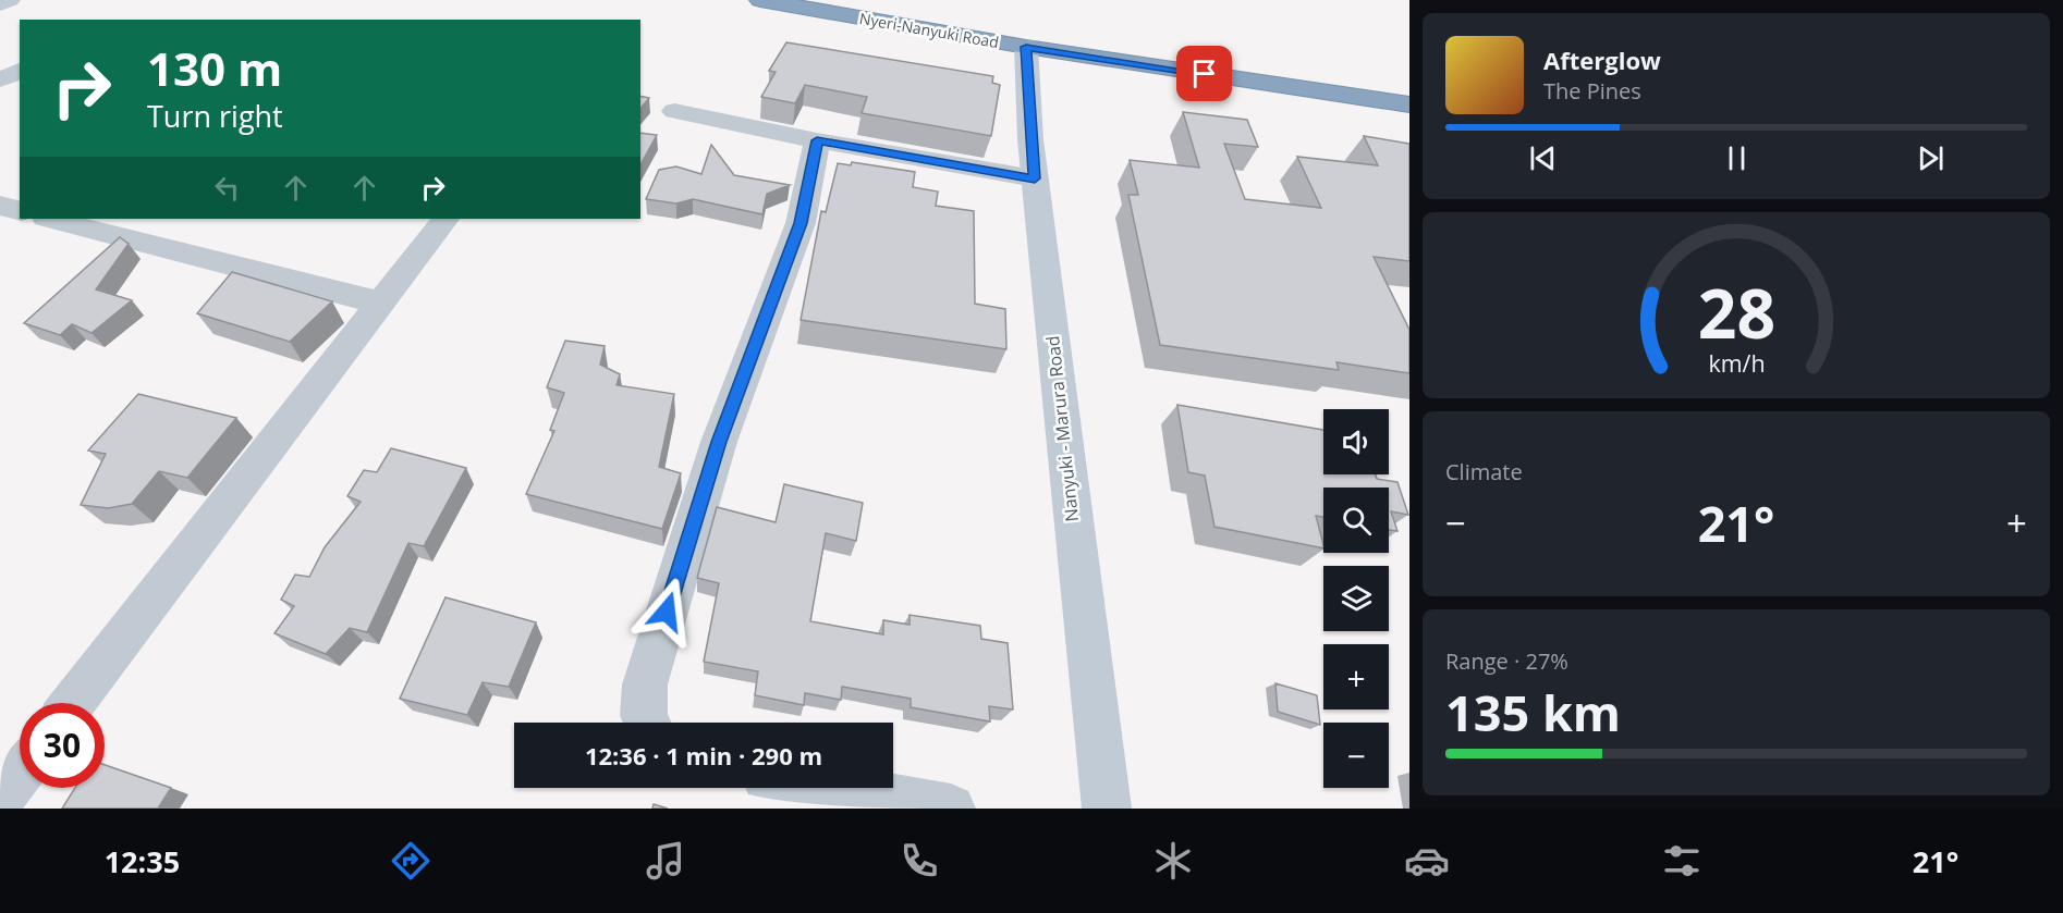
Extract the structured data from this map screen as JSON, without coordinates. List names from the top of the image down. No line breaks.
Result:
{"streets":{"highway":["Nyeri-Nanyuki Road"],"street":["Nanyuki - Marura Road"]},"crossings":[["Nyeri-Nanyuki Road","Nanyuki - Marura Road"]],"page":{"turn":["130 m","Turn right"],"song":["Afterglow","The Pines"],"map_buttons":["+","−"],"tile":["Climate",["Range · 27%","135 km"]],"heat":["−","21°","+"],"limit":"30","trip":"12:36 · 1 min · 290 m","tabs":["12:35","21°"],"gauge":["28","km/h"]}}
